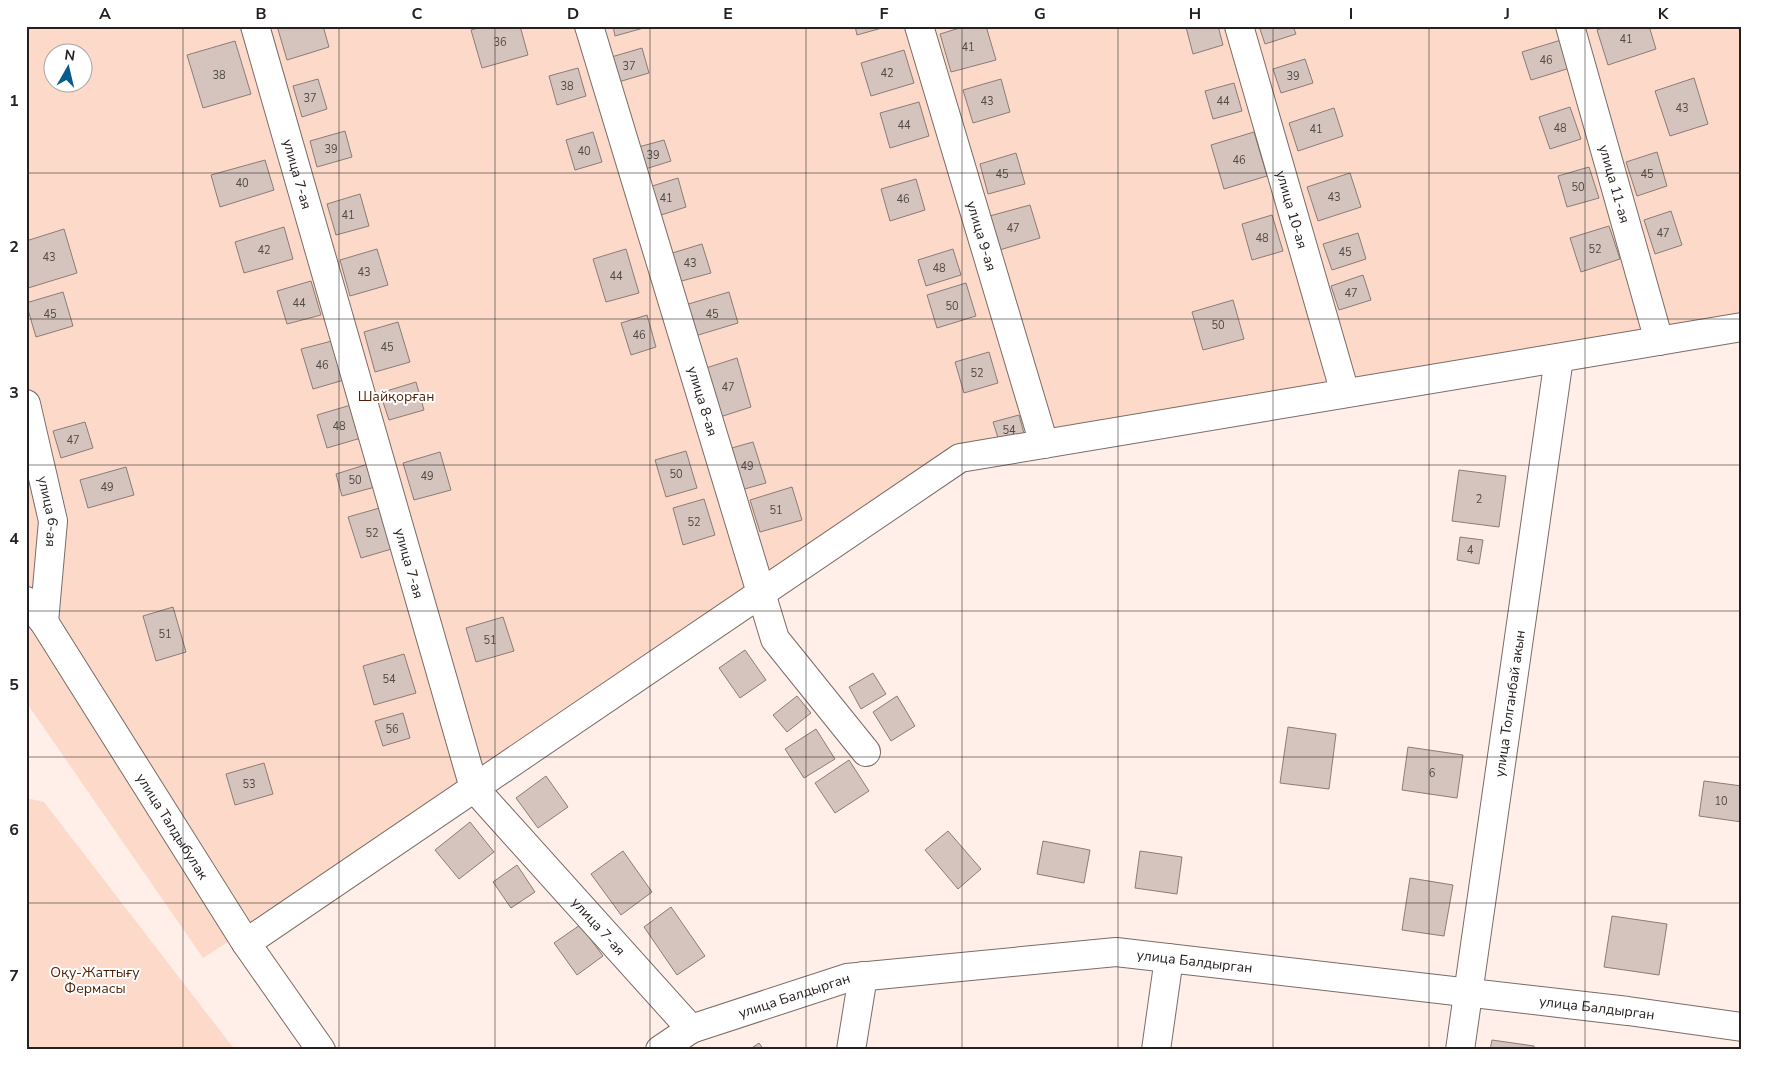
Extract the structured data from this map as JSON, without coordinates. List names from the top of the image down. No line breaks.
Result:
{"streets":{"street":["улица 7-ая","улица 11-ая","улица 10-ая","улица 9-ая","улица 8-ая","улица 6-ая","улица Толганбай акын","улица Талдыбулак","улица Балдырган"]},"crossings":[["улица 7-ая","улица Балдырган"],["улица 6-ая","улица Талдыбулак"],["улица Толганбай акын","улица Балдырган"]],"parks":["Шайқорған","Оқу-Жаттығу Фермасы"],"house_numbers":["41","36","41","46","37","42","38","39","38","37","43","44","43","44","48","41","39","40","39","46","45","45","40","50","43","41","46","41","47","47","48","52","42","45","43","43","48","43","44","47","44","50","45","45","50","46","45","46","52","47","48","54","47","49","50","49","50","49","2","51","52","52","4","51","51","54","56","6","53","10"],"north":"top","grid":{"columns":["A","B","C","D","E","F","G","H","I","J","K"],"rows":["1","2","3","4","5","6","7"]}}
